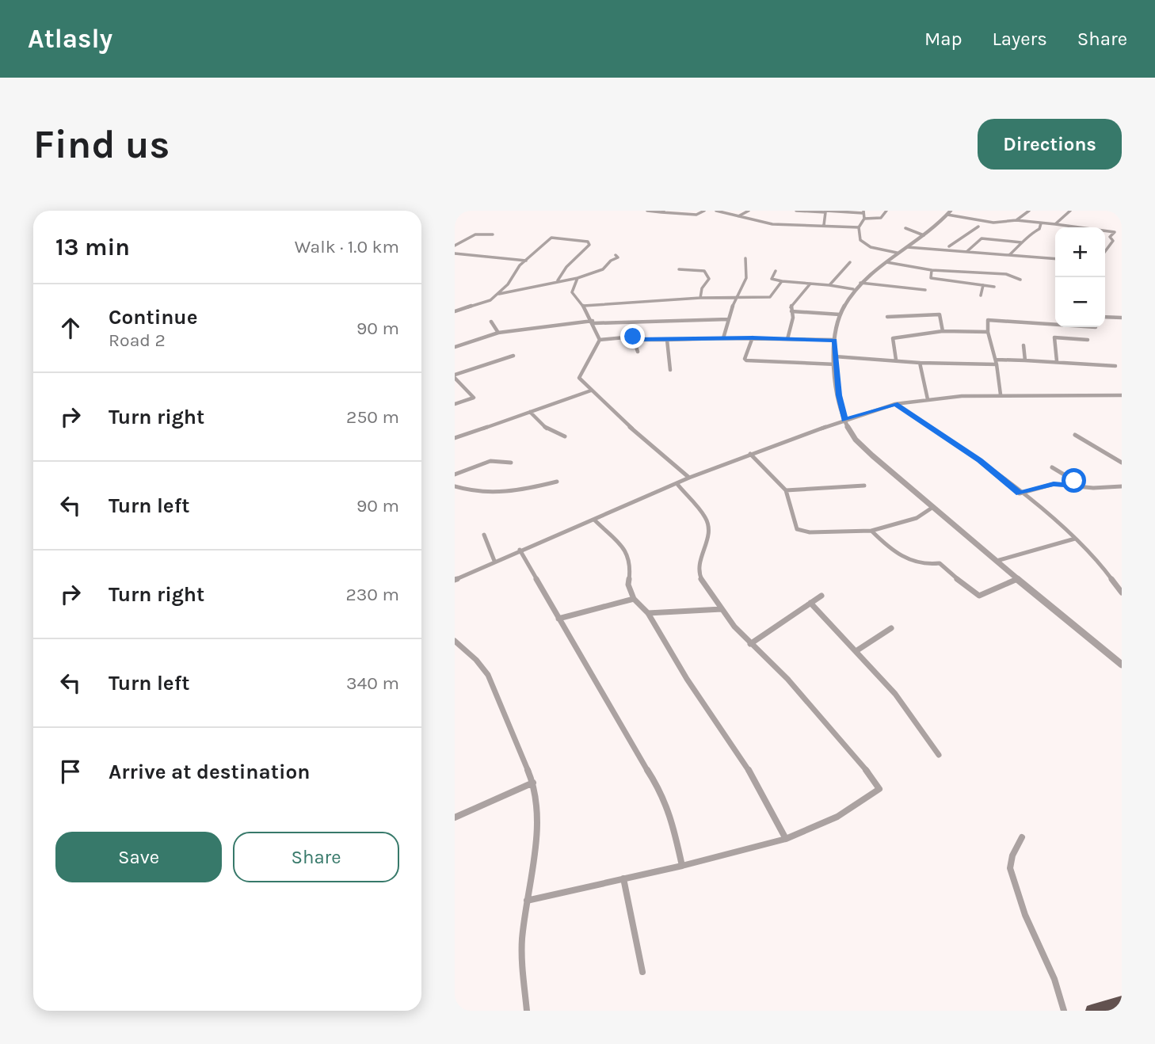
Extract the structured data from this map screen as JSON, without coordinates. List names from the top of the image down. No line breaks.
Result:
{"page":{"header":"Atlasly","nav":["Map","Layers","Share"],"buttons":["Directions",["Save","Share"]],"title":"Find us","heading":["13 min","Walk · 1.0 km"],"map_buttons":["+","−"],"list":[["Continue","Road 2","90 m"],["Turn right","250 m"],["Turn left","90 m"],["Turn right","230 m"],["Turn left","340 m"],"Arrive at destination"]}}
